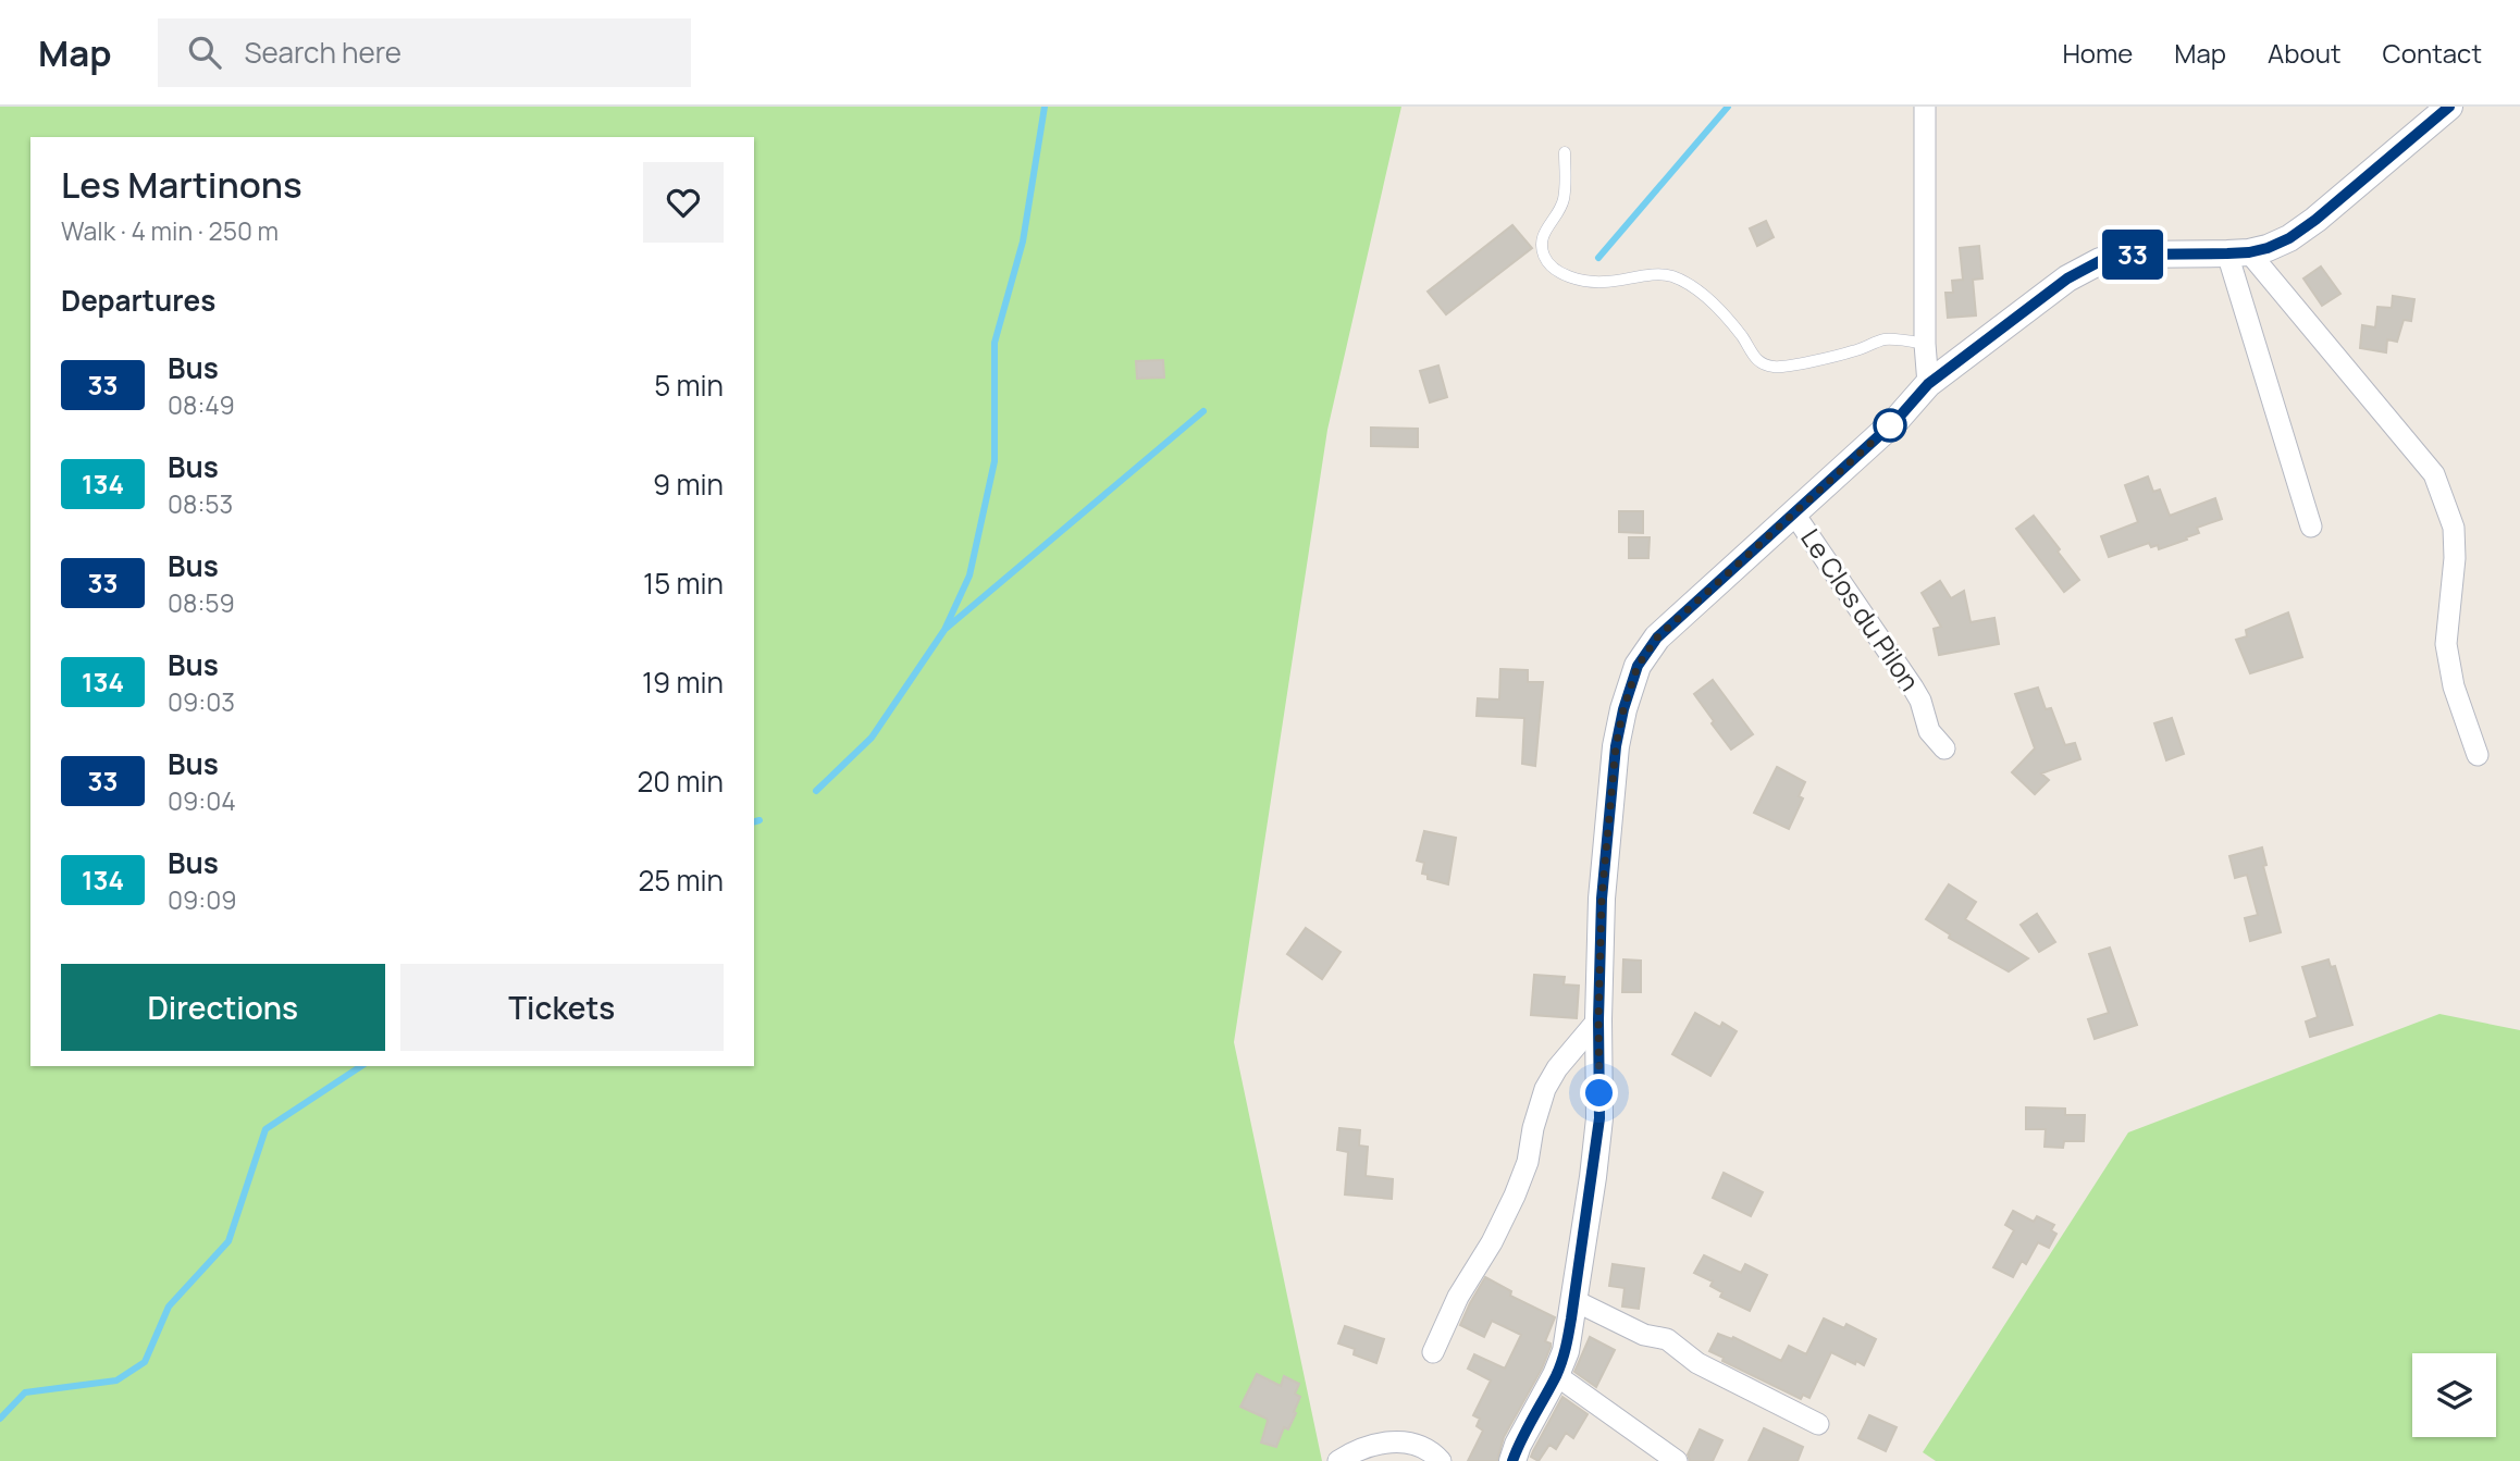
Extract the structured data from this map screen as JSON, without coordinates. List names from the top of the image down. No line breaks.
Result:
{"streets":{"street":["Le Clos du Pilon"]},"lines":["bus line 33"],"page":{"header":"Map","search":"Search here","nav":["Home","Map","About","Contact"],"on_map":"33","heading":[["Les Martinons","Walk · 4 min · 250 m"],"Departures"],"list":[{"mark":"33","name":"Bus","note":"08:49","value":"5 min"},{"mark":"134","name":"Bus","note":"08:53","value":"9 min"},{"mark":"33","name":"Bus","note":"08:59","value":"15 min"},{"mark":"134","name":"Bus","note":"09:03","value":"19 min"},{"mark":"33","name":"Bus","note":"09:04","value":"20 min"},{"mark":"134","name":"Bus","note":"09:09","value":"25 min"}],"buttons":["Directions","Tickets"]}}
